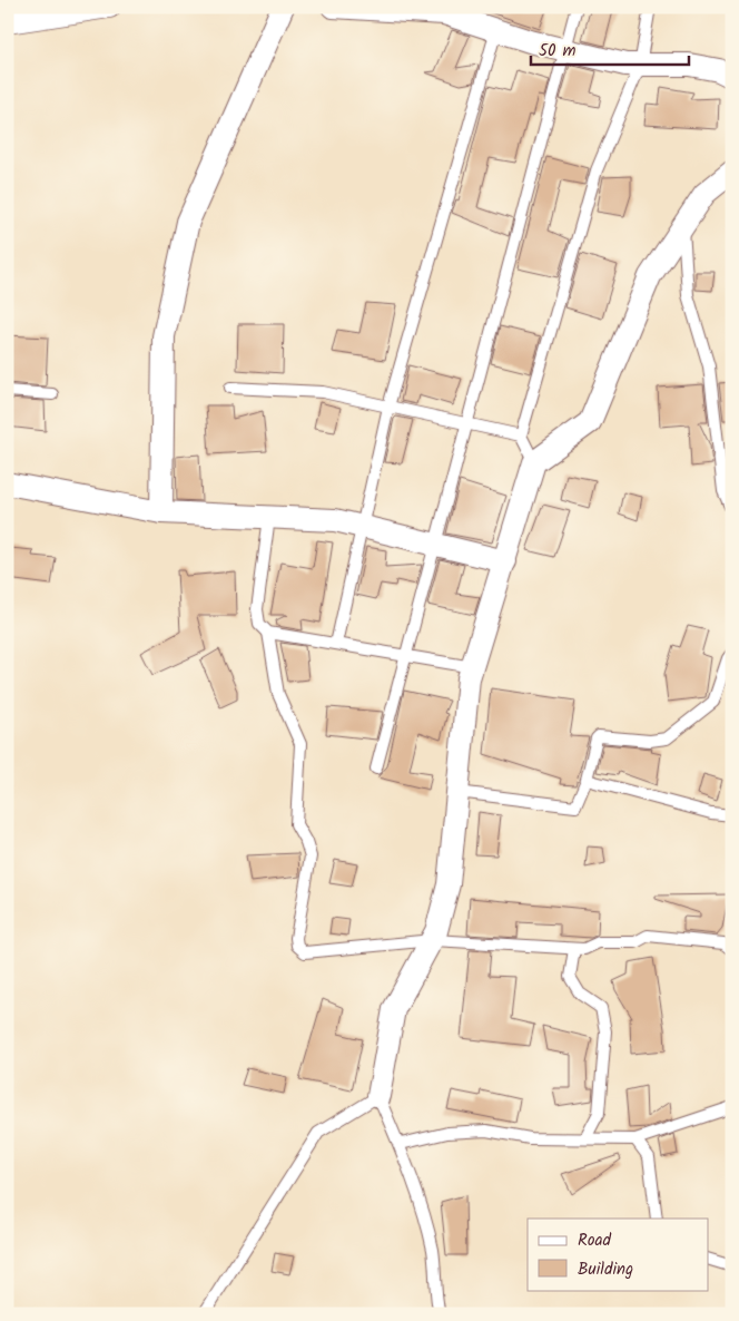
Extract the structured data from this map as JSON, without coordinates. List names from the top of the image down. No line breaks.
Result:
{"legend":["Road","Building"],"scale_bar":"50 m"}
